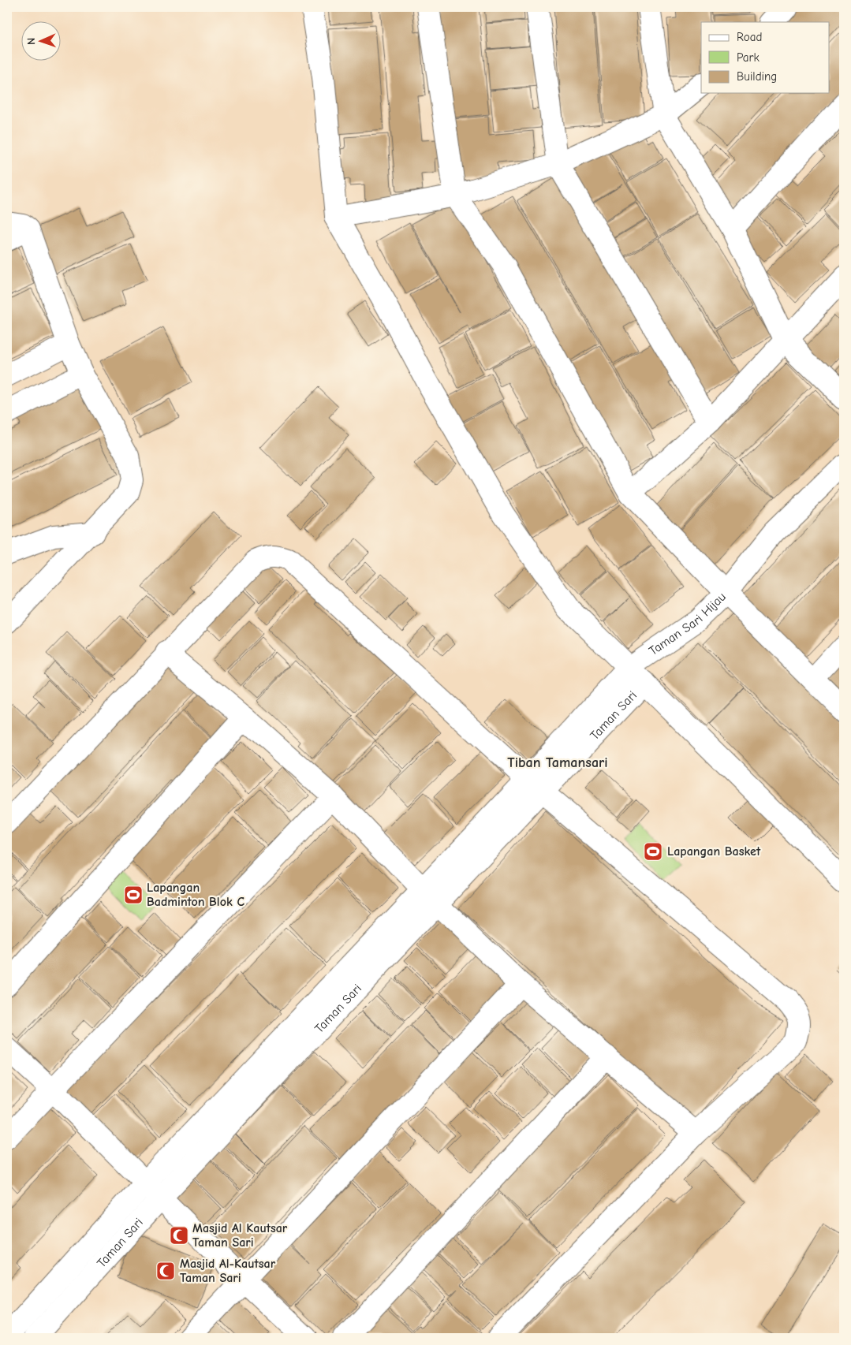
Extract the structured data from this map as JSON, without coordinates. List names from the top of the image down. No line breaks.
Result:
{"streets":{"street":["Taman Sari Hijau","Taman Sari"]},"crossings":[["Taman Sari Hijau","Taman Sari"]],"districts":["Tiban Tamansari"],"places":{"sports":["Lapangan Basket","Lapangan Badminton Blok C"],"mosque":["Masjid Al Kautsar Taman Sari","Masjid Al-Kautsar Taman Sari"]},"legend":["Road","Park","Building"],"north":"left"}
